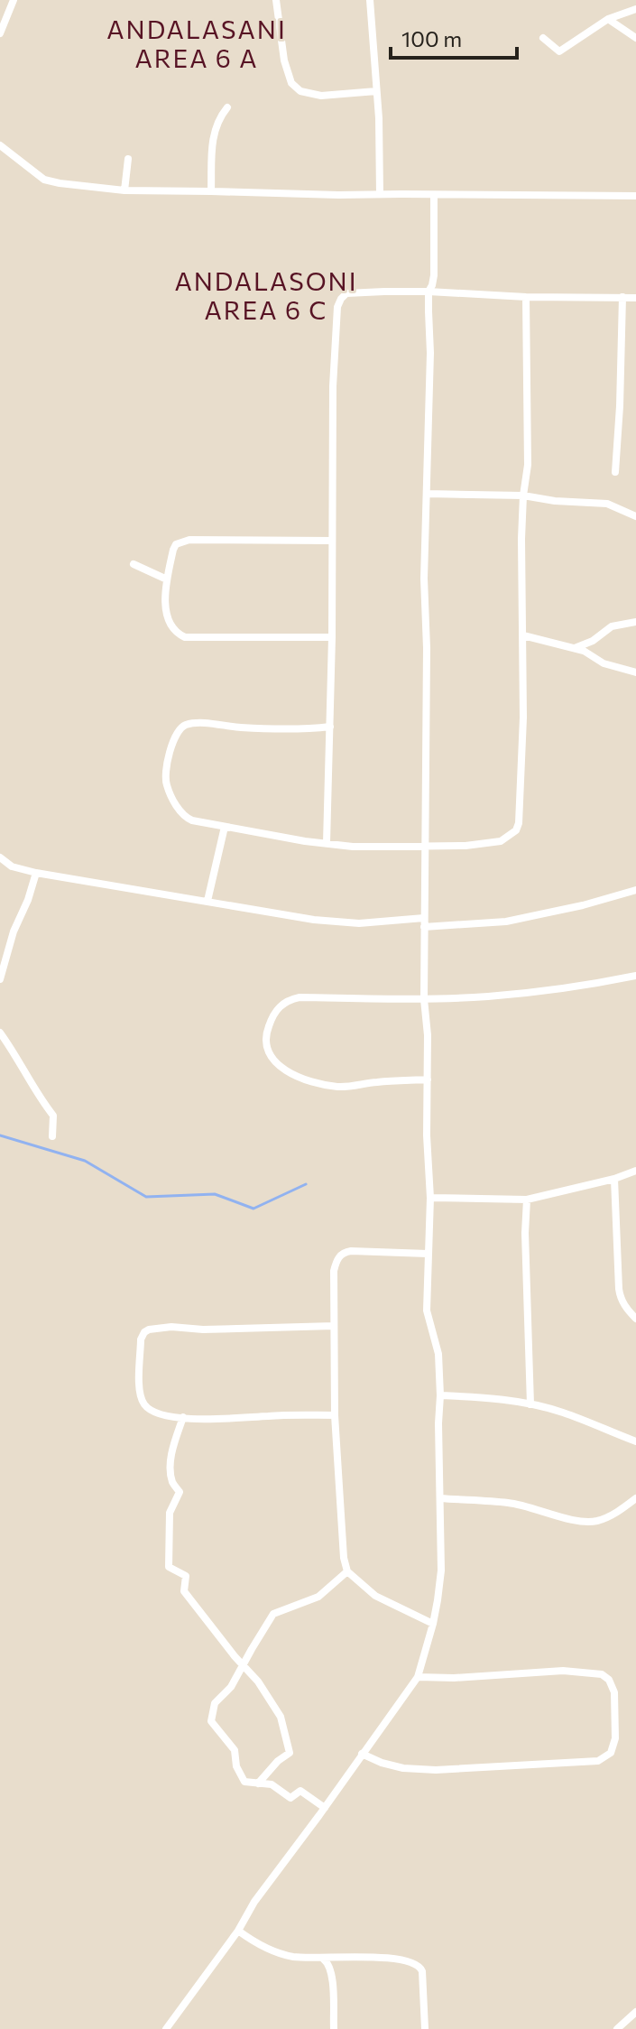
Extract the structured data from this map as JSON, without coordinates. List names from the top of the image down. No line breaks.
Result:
{"districts":["ANDALASANI AREA 6 A","ANDALASONI AREA 6 C"],"scale_bar":"100 m"}
